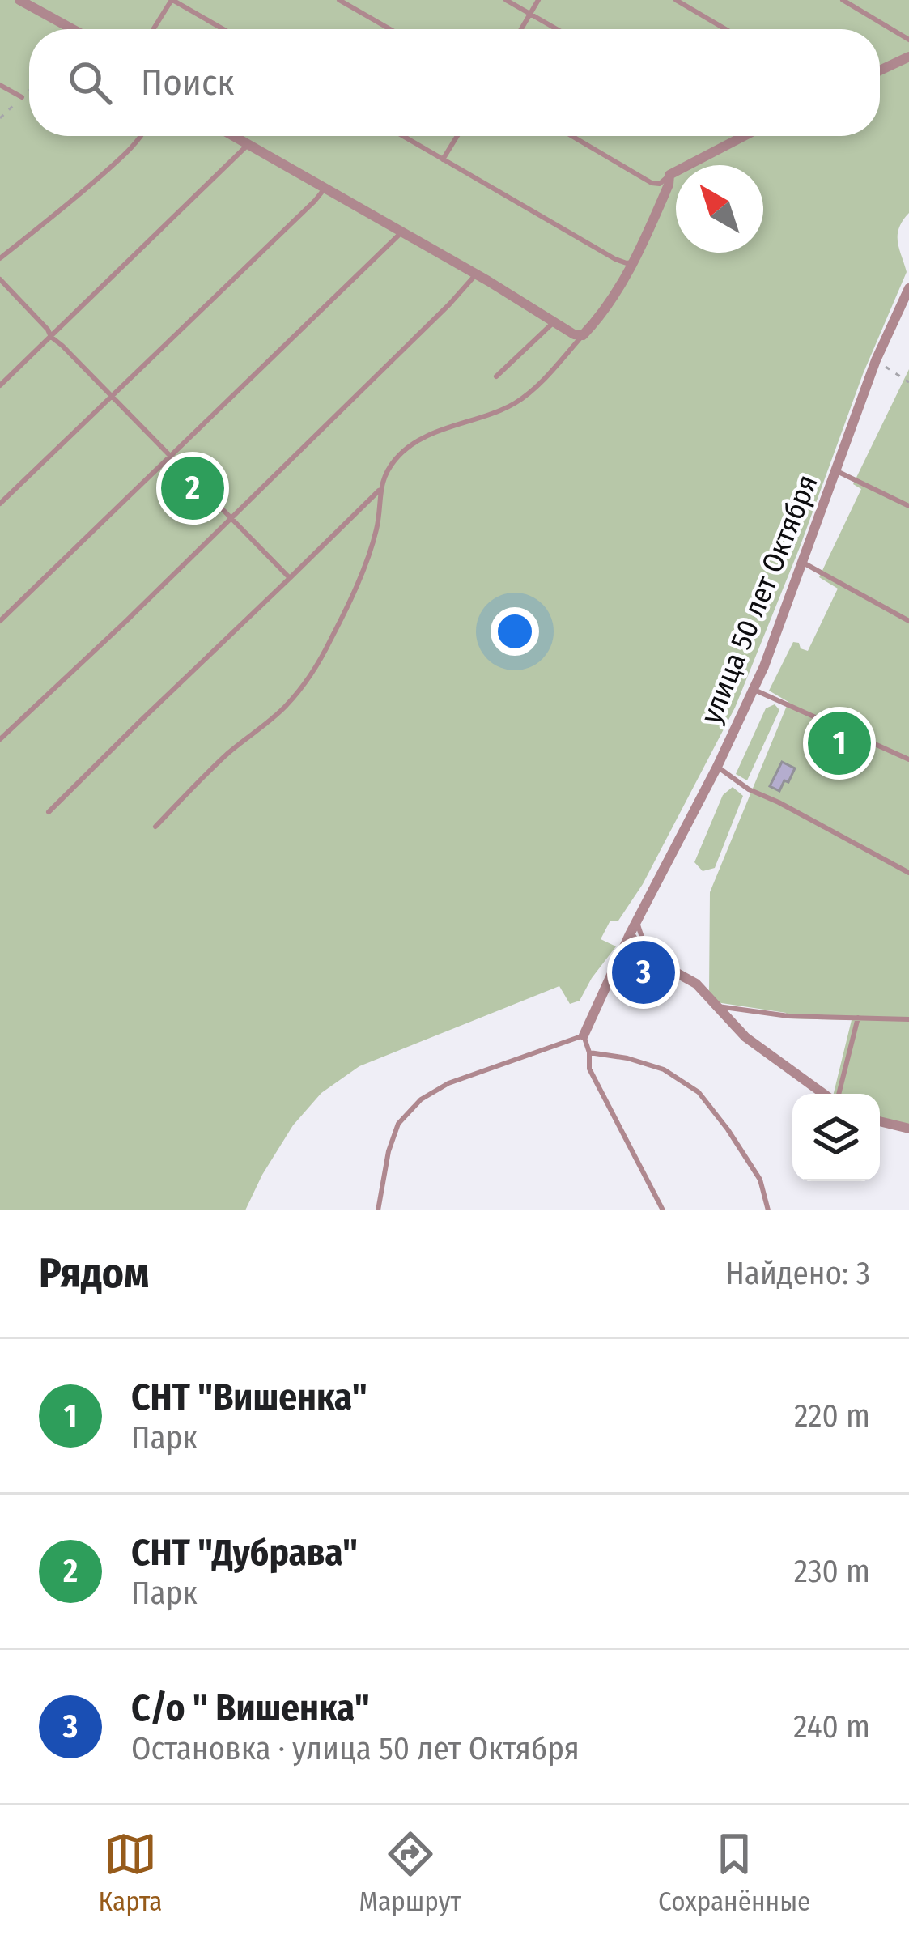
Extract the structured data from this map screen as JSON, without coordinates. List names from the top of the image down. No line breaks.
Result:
{"streets":{"street":["улица 50 лет Октября"]},"north":"top left","page":{"search":"Поиск","pins":["2","1","3"],"heading":["Рядом","Найдено: 3"],"list":[{"mark":"1","name":"СНТ \"Вишенка\"","note":"Парк","value":"220 m"},{"mark":"2","name":"СНТ \"Дубрава\"","note":"Парк","value":"230 m"},{"mark":"3","name":"С/о \" Вишенка\"","note":"Остановка · улица 50 лет Октября","value":"240 m"}],"nav":["Карта","Маршрут","Сохранённые"]}}
